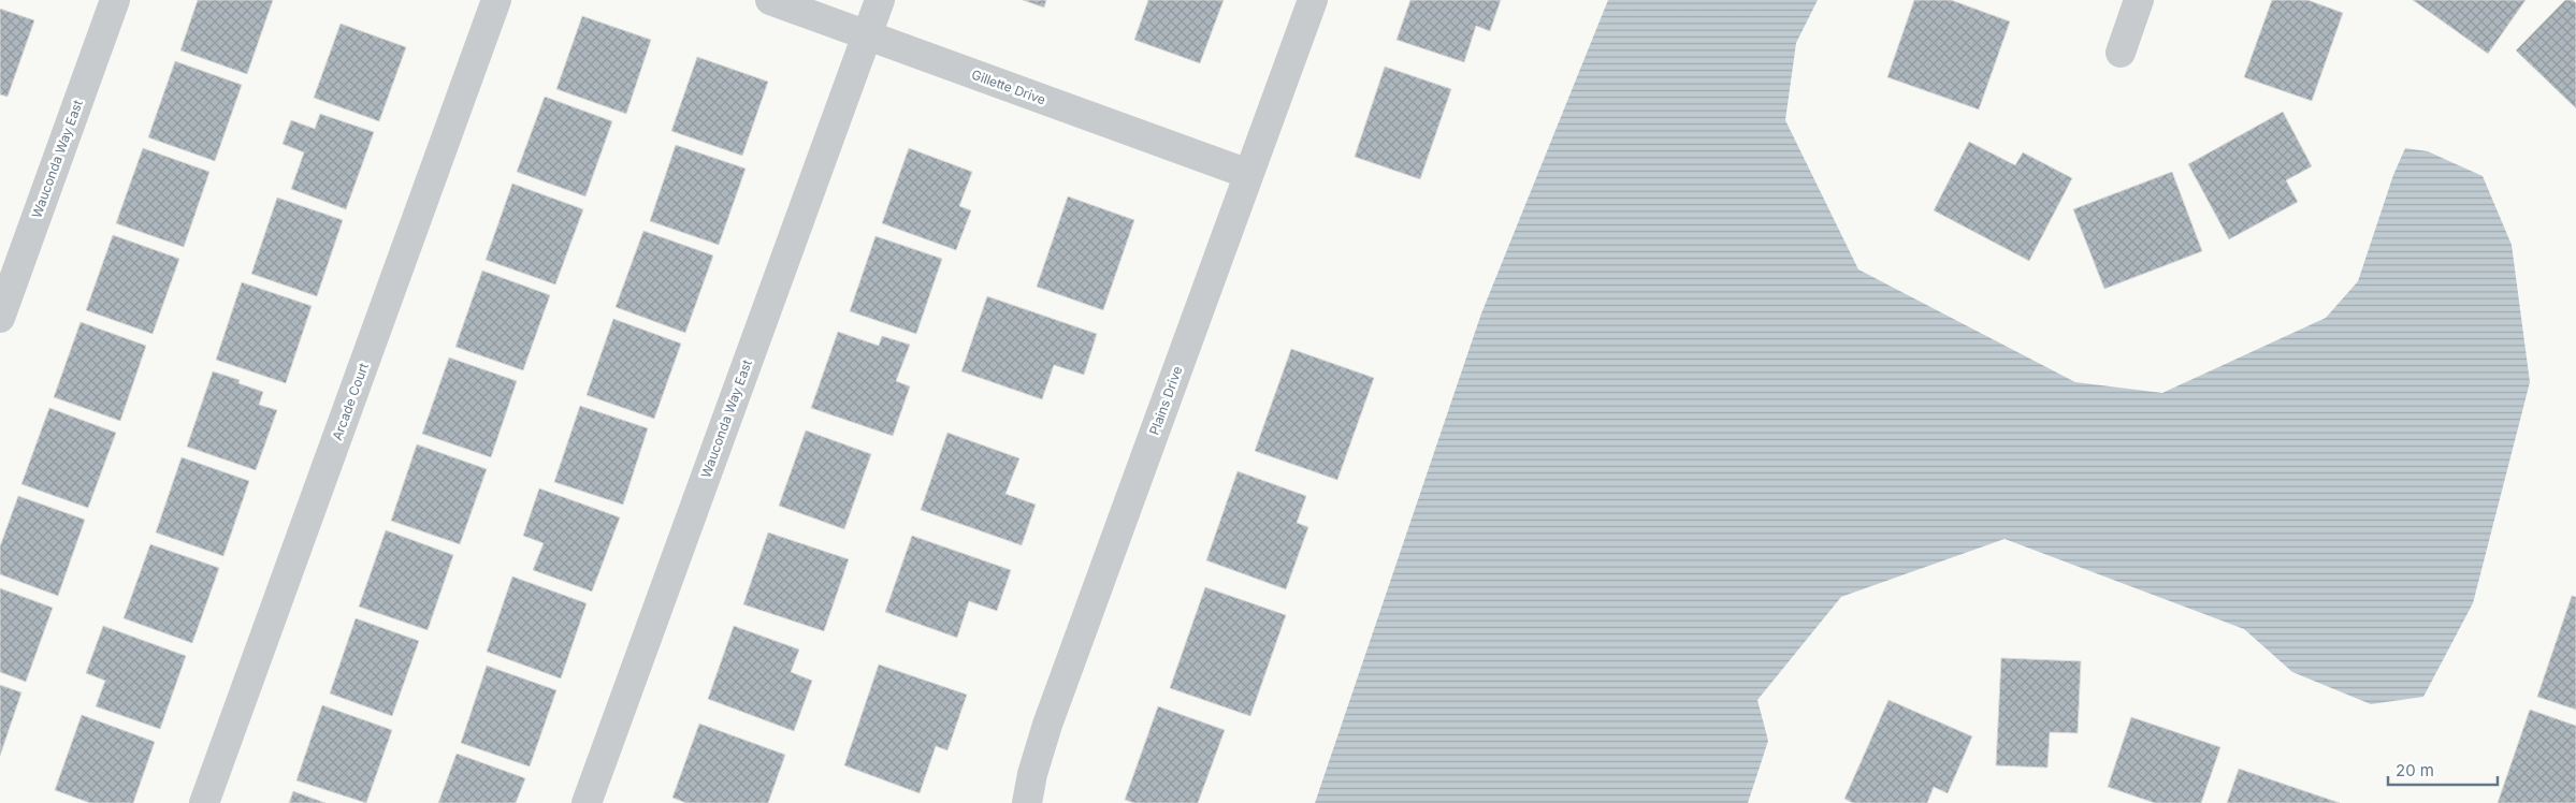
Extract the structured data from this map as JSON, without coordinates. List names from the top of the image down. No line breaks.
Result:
{"streets":{"street":["Gillette Drive","Wauconda Way East","Plains Drive","Arcade Court"]},"crossings":[["Gillette Drive","Wauconda Way East"],["Gillette Drive","Plains Drive"]],"scale_bar":"20 m"}
